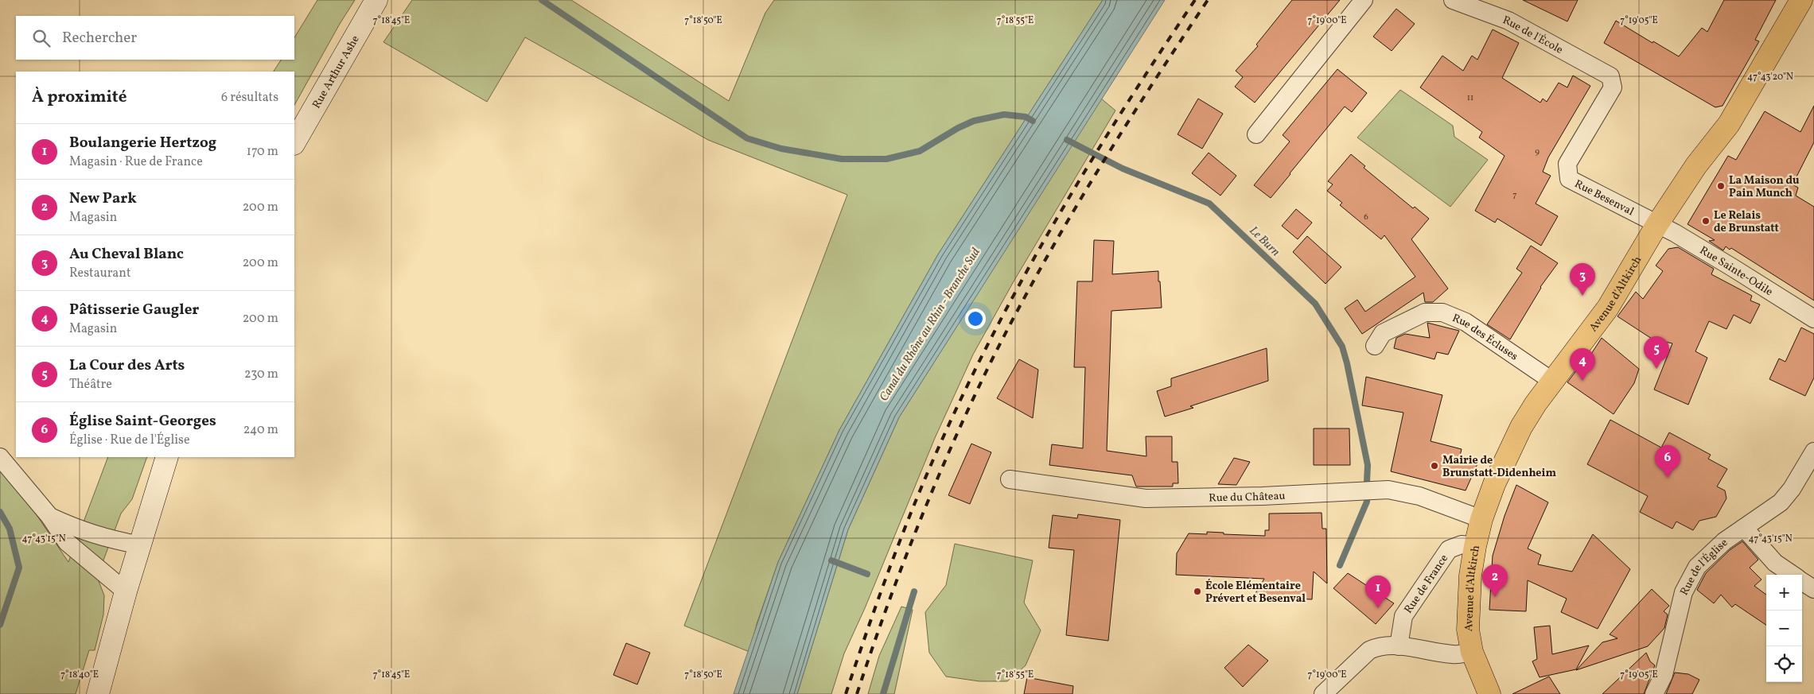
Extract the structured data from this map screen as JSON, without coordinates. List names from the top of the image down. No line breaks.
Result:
{"streets":{"main road":["Rue Arthur Ashe","Avenue d'Altkirch"],"street":["Rue de l'École","Rue Besenval","Rue Sainte-Odile","Rue des Écluses","Rue du Château","Rue de l'Église","Rue de France"]},"crossings":[["Rue de l'École","Rue Besenval"],["Rue Besenval","Rue Sainte-Odile"],["Rue Besenval","Avenue d'Altkirch"],["Rue Sainte-Odile","Avenue d'Altkirch"],["Avenue d'Altkirch","Rue des Écluses"],["Avenue d'Altkirch","Rue du Château"],["Avenue d'Altkirch","Rue de France"]],"water":["Le Burn","Canal du Rhône au Rhin - Branche Sud"],"places":["La Maison du Pain Munch","Le Relais de Brunstatt","Mairie de Brunstatt-Didenheim","École Elémentaire Prévert et Besenval"],"house_numbers":["11","9","7","6"],"page":{"search":"Rechercher","heading":["À proximité","6 résultats"],"list":[{"mark":"1","name":"Boulangerie Hertzog","note":"Magasin · Rue de France","value":"170 m"},{"mark":"2","name":"New Park","note":"Magasin","value":"200 m"},{"mark":"3","name":"Au Cheval Blanc","note":"Restaurant","value":"200 m"},{"mark":"4","name":"Pâtisserie Gaugler","note":"Magasin","value":"200 m"},{"mark":"5","name":"La Cour des Arts","note":"Théâtre","value":"230 m"},{"mark":"6","name":"Église Saint-Georges","note":"Église · Rue de l'Église","value":"240 m"}],"pins":["3","5","4","6","2","1"],"map_buttons":["+","−"]},"coordinates":["7°18'45\"E","7°18'50\"E","7°18'55\"E","7°19'00\"E","7°19'05\"E","47°43'20\"N","47°43'15\"N","7°18'40\"E"]}
